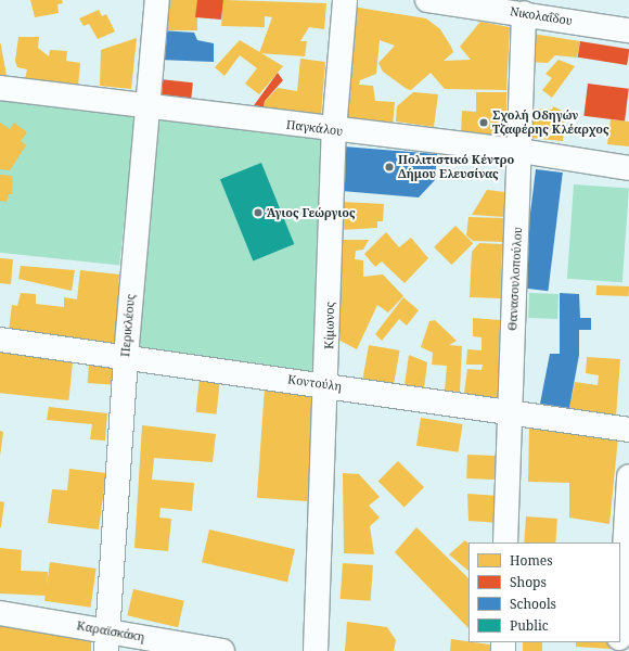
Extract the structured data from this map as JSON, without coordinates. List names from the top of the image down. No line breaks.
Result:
{"streets":{"street":["Νικολαΐδου","Παγκάλου","Θανασουλοπούλου","Περικλέους","Κίμωνος","Κοντούλη","Καραϊσκάκη"]},"crossings":[["Νικολαΐδου","Θανασουλοπούλου"],["Παγκάλου","Θανασουλοπούλου"],["Παγκάλου","Περικλέους"],["Παγκάλου","Κίμωνος"],["Θανασουλοπούλου","Κοντούλη"],["Περικλέους","Κοντούλη"],["Περικλέους","Καραϊσκάκη"],["Κίμωνος","Κοντούλη"]],"places":["Σχολή Οδηγών Τζαφέρης Κλέαρχος","Πολιτιστικό Κέντρο Δήμου Ελευσίνας","Άγιος Γεώργιος"],"legend":["Homes","Shops","Schools","Public"]}
